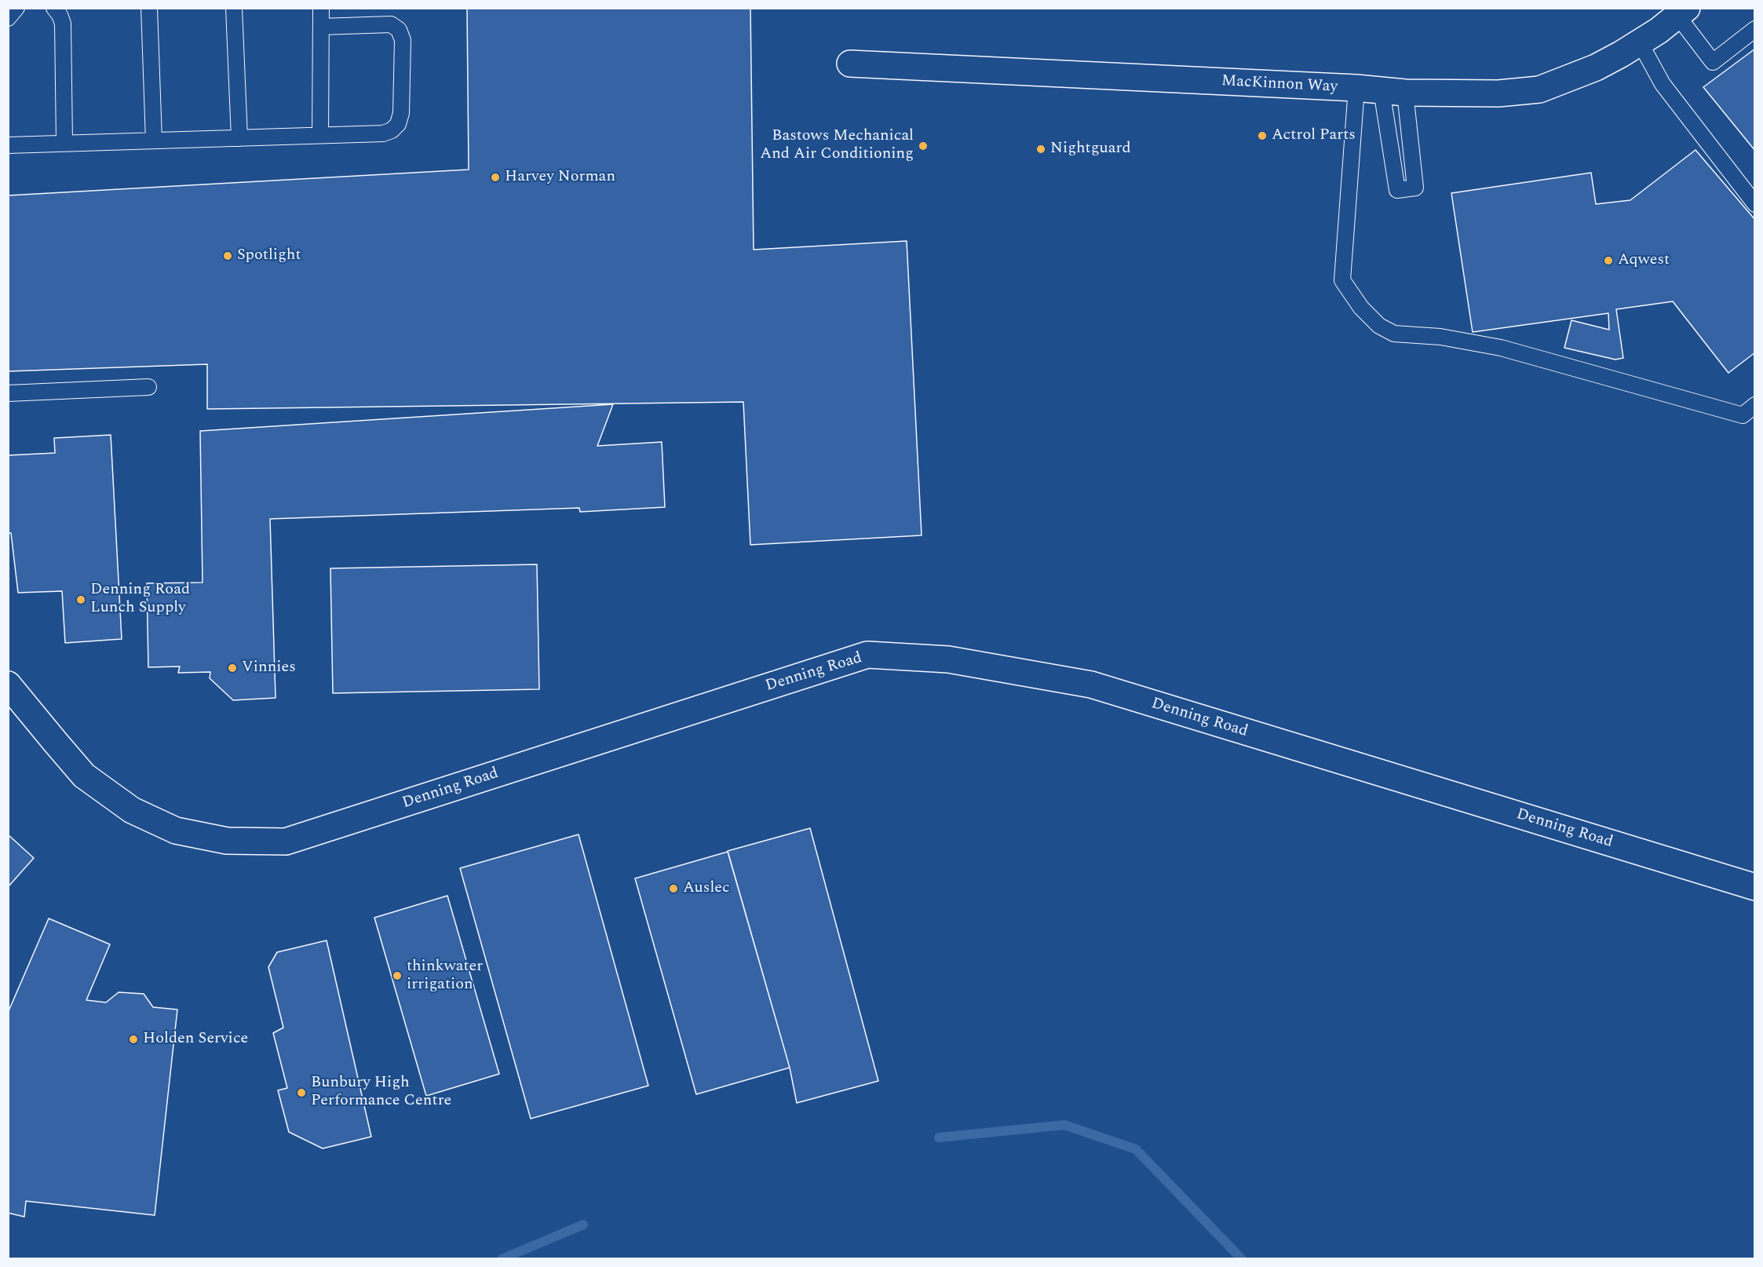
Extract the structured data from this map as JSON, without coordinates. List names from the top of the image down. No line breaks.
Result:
{"streets":{"street":["MacKinnon Way","Denning Road"]},"places":["Actrol Parts","Bastows Mechanical And Air Conditioning","Nightguard","Harvey Norman","Spotlight","Aqwest","Denning Road Lunch Supply","Vinnies","Auslec","thinkwater irrigation","Holden Service","Bunbury High Performance Centre"]}
